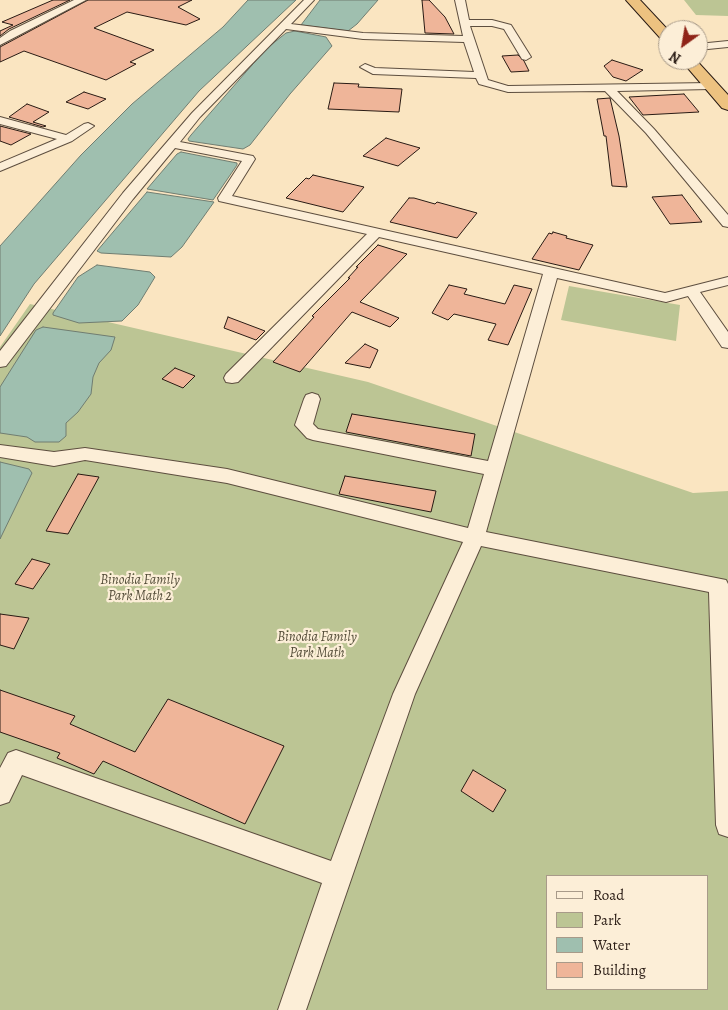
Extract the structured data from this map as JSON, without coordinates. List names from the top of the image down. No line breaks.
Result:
{"parks":["Binodia Family Park Math 2","Binodia Family Park Math"],"legend":["Road","Park","Water","Building"],"north":"bottom left"}
